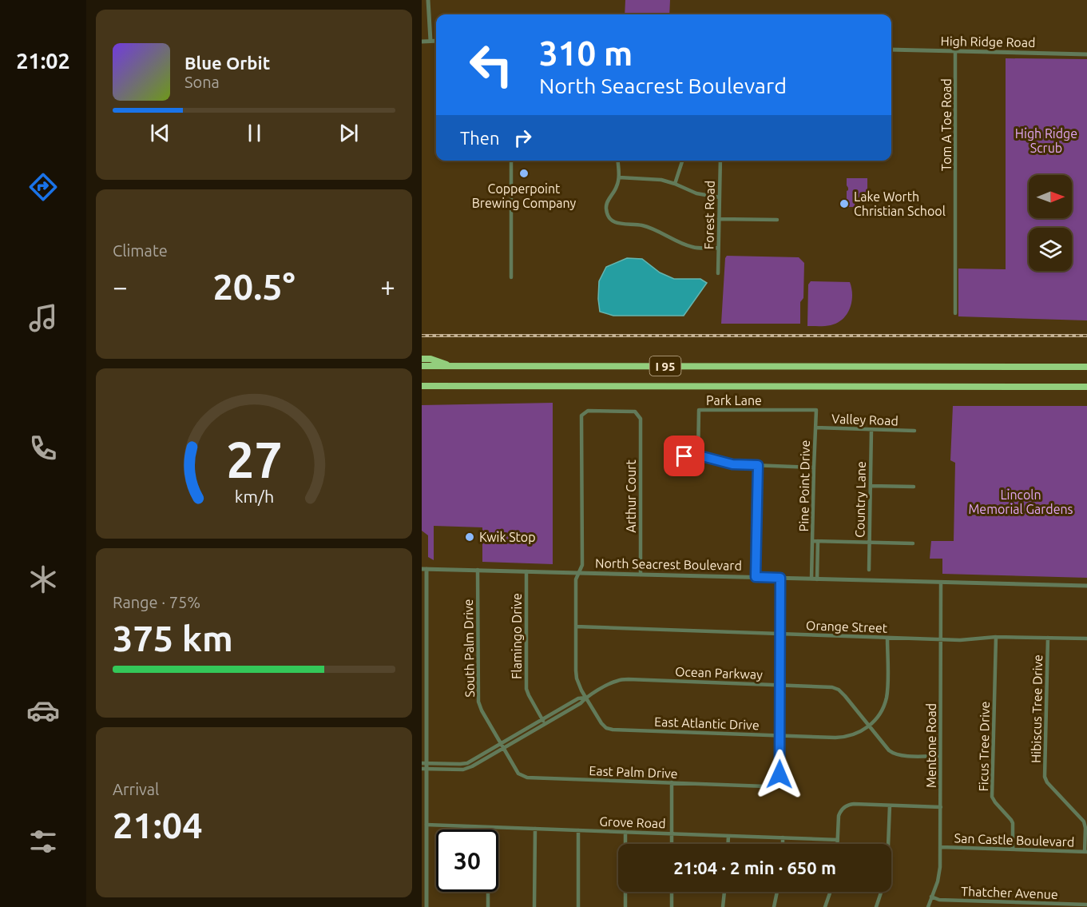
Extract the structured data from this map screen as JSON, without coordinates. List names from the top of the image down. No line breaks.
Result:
{"streets":{"highway":["I 95"],"street":["High Ridge Road","Tom A Toe Road","Forest Road","Park Lane","Valley Road","Pine Point Drive","Arthur Court","Country Lane","North Seacrest Boulevard","Orange Street","Flamingo Drive","South Palm Drive","Ocean Parkway","Hibiscus Tree Drive","East Atlantic Drive","Mentone Road","Ficus Tree Drive","East Palm Drive","Grove Road","San Castle Boulevard","Thatcher Avenue"]},"crossings":[["High Ridge Road","Tom A Toe Road"],["Park Lane","Pine Point Drive"],["Valley Road","Pine Point Drive"],["Valley Road","Country Lane"],["Pine Point Drive","North Seacrest Boulevard"],["Arthur Court","North Seacrest Boulevard"],["North Seacrest Boulevard","Flamingo Drive"],["North Seacrest Boulevard","South Palm Drive"],["North Seacrest Boulevard","Mentone Road"],["Orange Street","Hibiscus Tree Drive"],["Orange Street","Mentone Road"],["Orange Street","Ficus Tree Drive"],["Flamingo Drive","Ocean Parkway"],["South Palm Drive","Ocean Parkway"],["South Palm Drive","East Palm Drive"],["Ocean Parkway","East Atlantic Drive"],["Ocean Parkway","Mentone Road"],["Ocean Parkway","East Palm Drive"],["Hibiscus Tree Drive","San Castle Boulevard"],["East Atlantic Drive","East Palm Drive"],["Mentone Road","San Castle Boulevard"],["Mentone Road","Thatcher Avenue"],["Ficus Tree Drive","San Castle Boulevard"]],"parks":["High Ridge Scrub","Lincoln Memorial Gardens"],"places":["Copperpoint Brewing Company","Lake Worth Christian School","Kwik Stop"],"north":"right","page":{"tabs":"21:02","turn":["310 m","North Seacrest Boulevard"],"song":["Blue Orbit","Sona"],"then":"Then","tile":["Climate",["Range · 75%","375 km"],["Arrival","21:04"]],"heat":["−","20.5°","+"],"limit":"30","trip":"21:04 · 2 min · 650 m","gauge":["27","km/h"]}}
